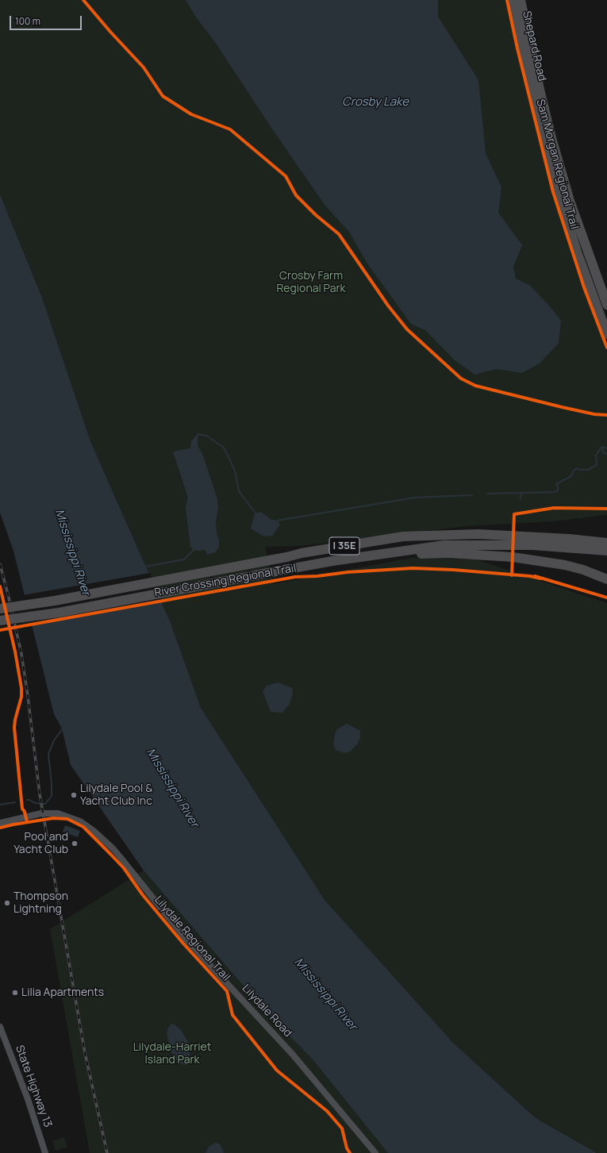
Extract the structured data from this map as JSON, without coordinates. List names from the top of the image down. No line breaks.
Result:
{"streets":{"highway":["Shepard Road","I 35E"],"street":["Lilydale Road","State Highway 13"],"cycle path":["Sam Morgan Regional Trail","River Crossing Regional Trail","Lilydale Regional Trail"]},"water":["Crosby Lake","Mississippi River"],"parks":["Crosby Farm Regional Park","Lilydale-Harriet Island Park"],"places":["Lilydale Pool & Yacht Club Inc","Pool and Yacht Club","Thompson Lightning","Lilia Apartments"],"scale_bar":"100 m"}
